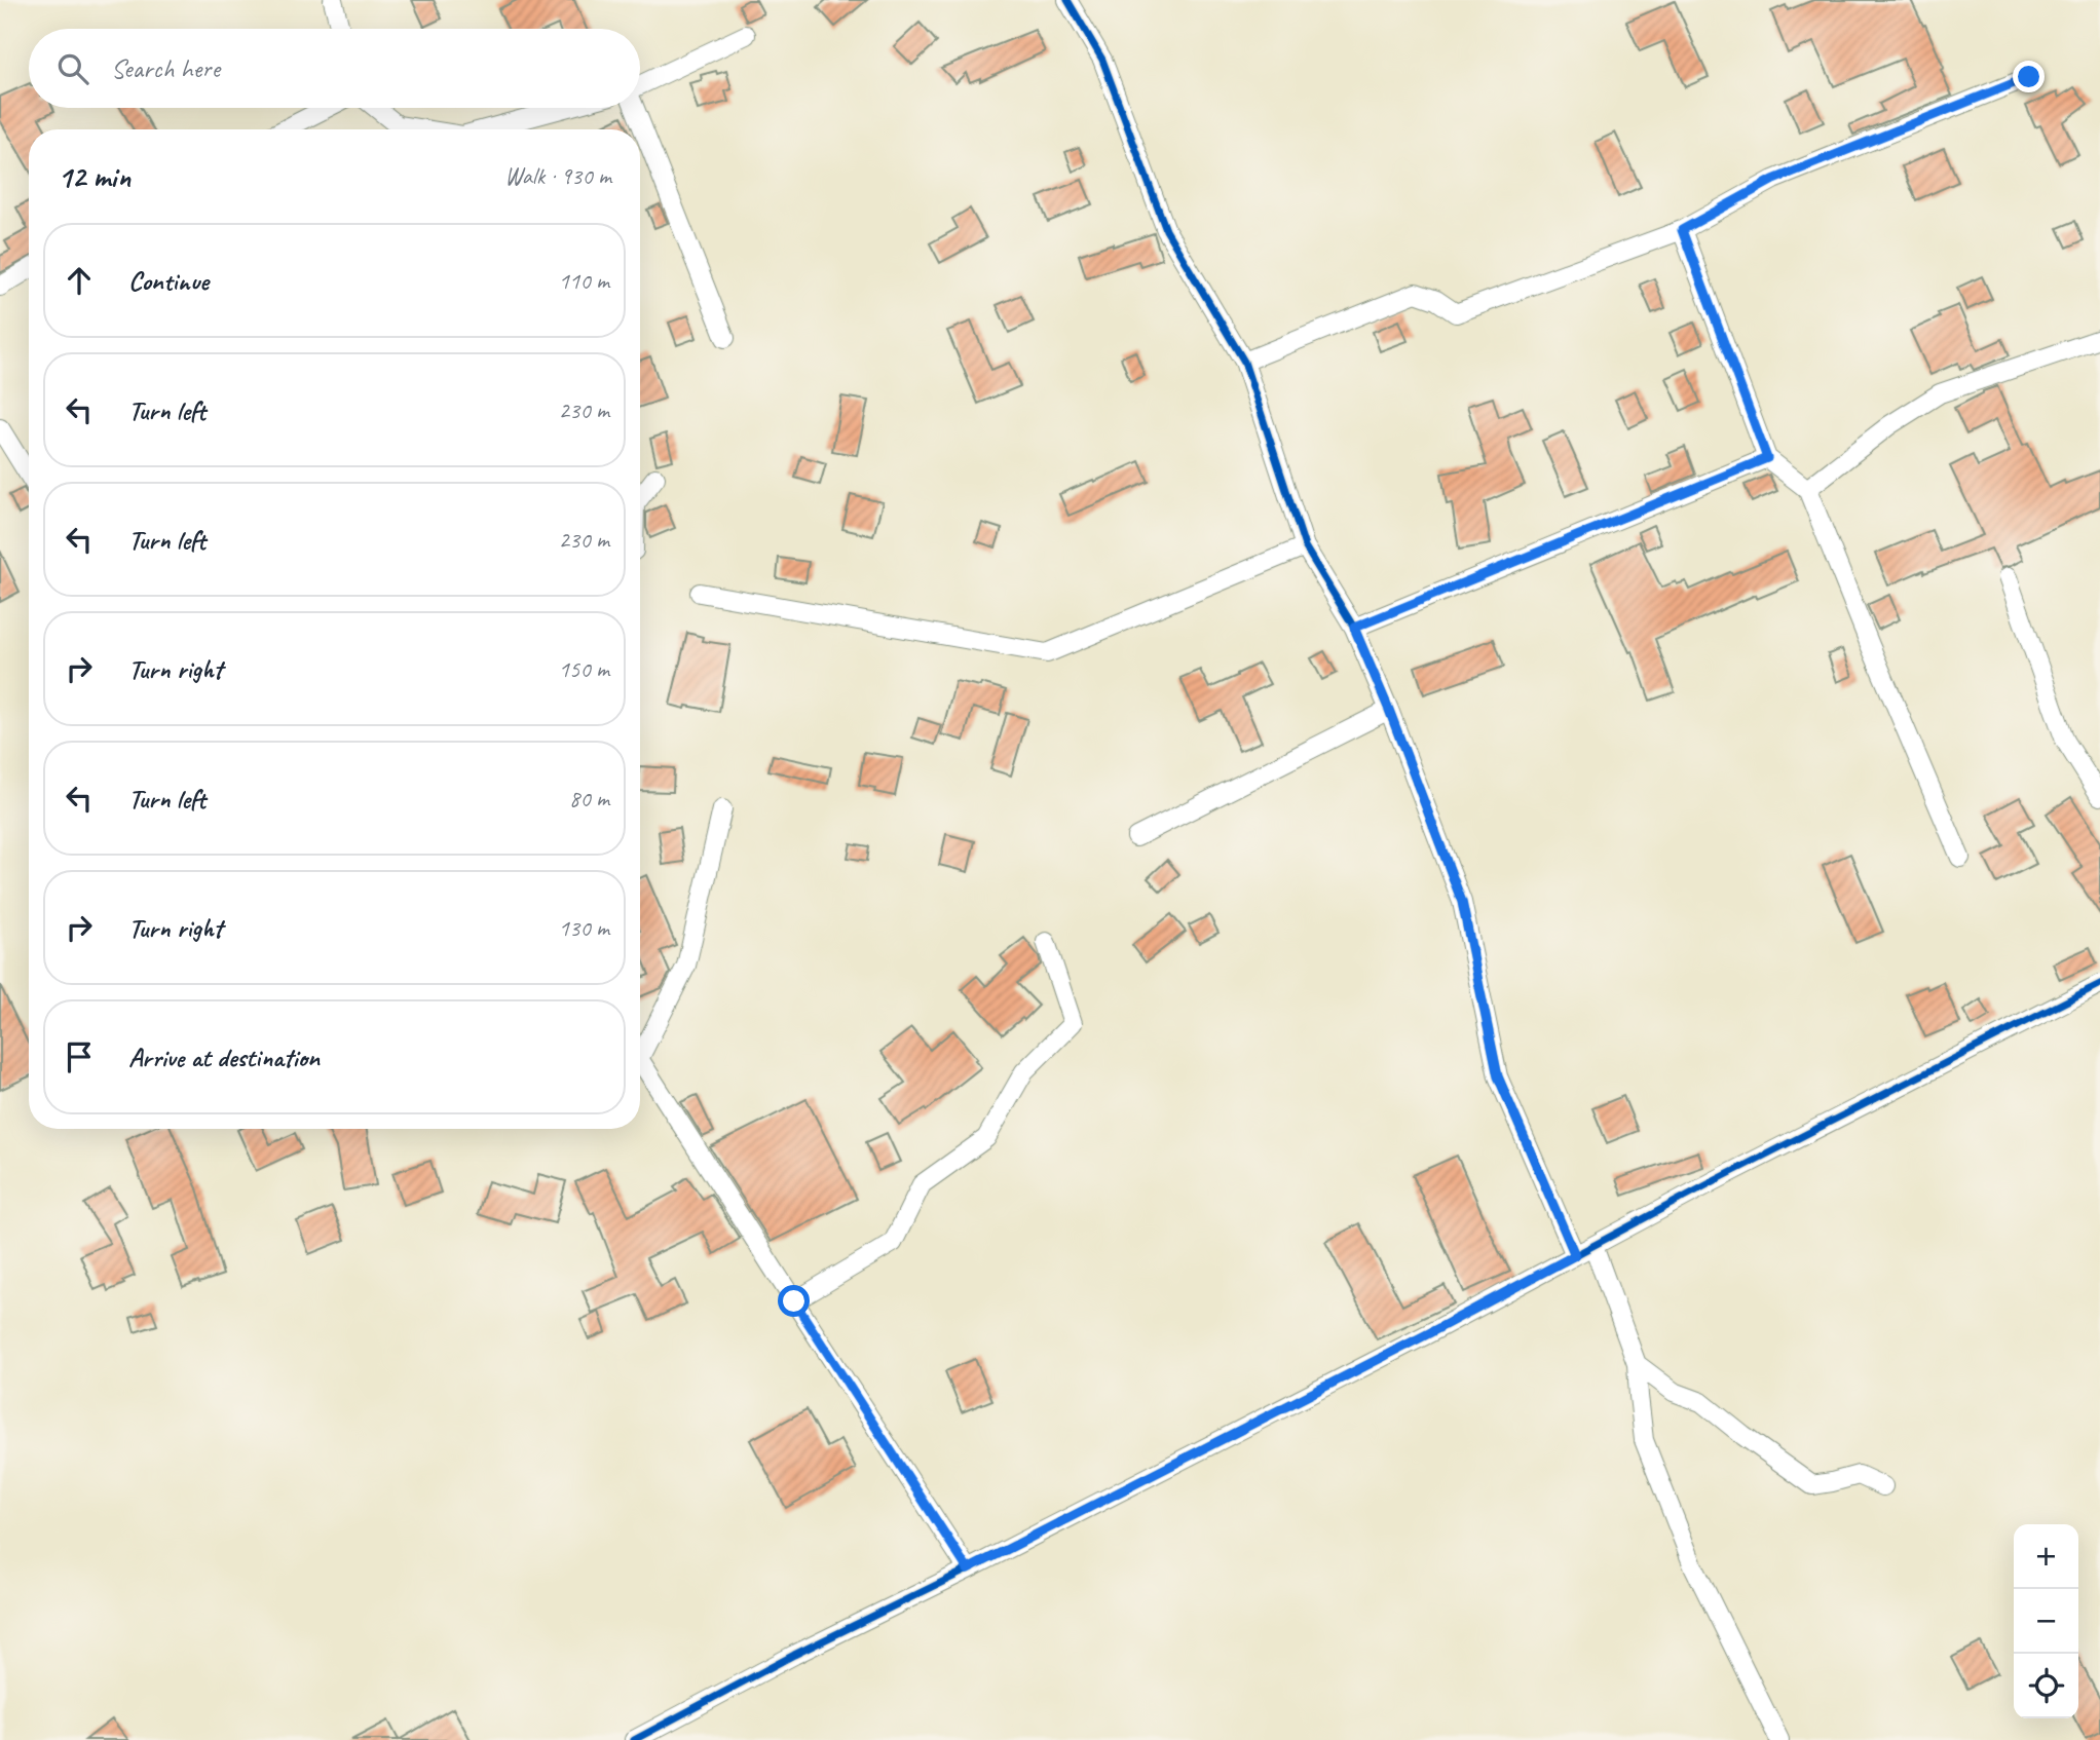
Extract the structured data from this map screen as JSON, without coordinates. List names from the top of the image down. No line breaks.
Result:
{"page":{"search":"Search here","heading":["12 min","Walk · 930 m"],"list":[["Continue","110 m"],["Turn left","230 m"],["Turn left","230 m"],["Turn right","150 m"],["Turn left","80 m"],["Turn right","130 m"],"Arrive at destination"],"map_buttons":["+","−"]}}
